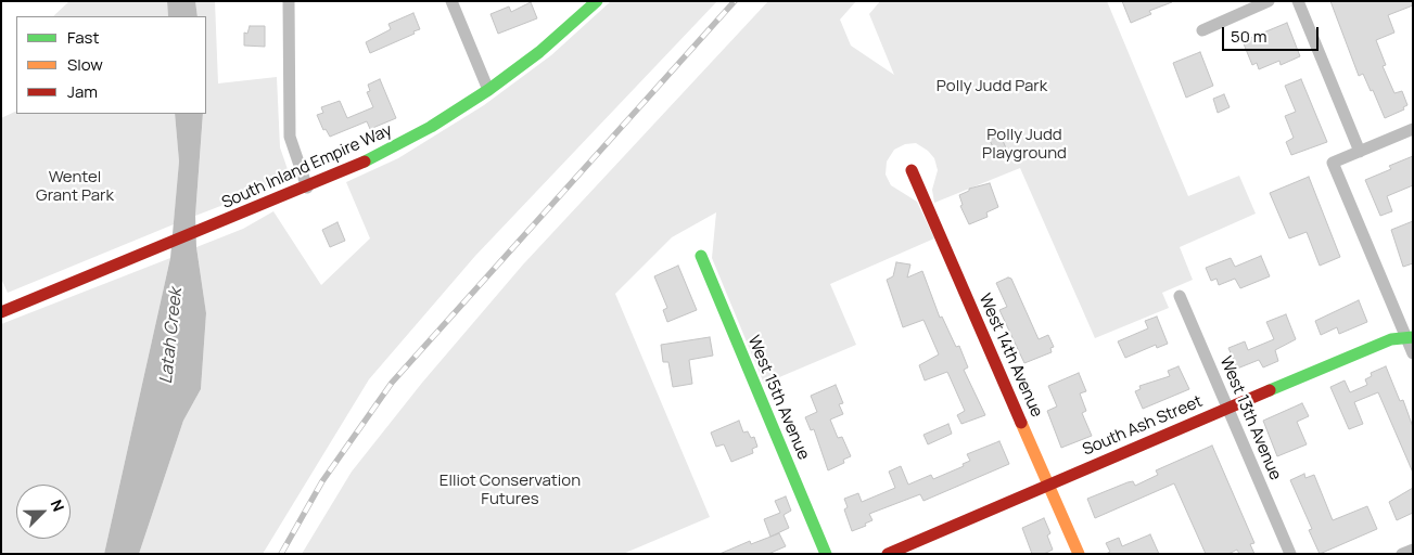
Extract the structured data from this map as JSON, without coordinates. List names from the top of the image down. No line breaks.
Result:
{"streets":{"street":["South Inland Empire Way","West 14th Avenue","West 15th Avenue","West 13th Avenue","South Ash Street"]},"crossings":[["West 14th Avenue","South Ash Street"],["West 13th Avenue","South Ash Street"]],"water":["Latah Creek"],"parks":["Polly Judd Park","Polly Judd Playground","Wentel Grant Park","Elliot Conservation Futures"],"legend":["Fast","Slow","Jam"],"scale_bar":"50 m","north":"top right"}
